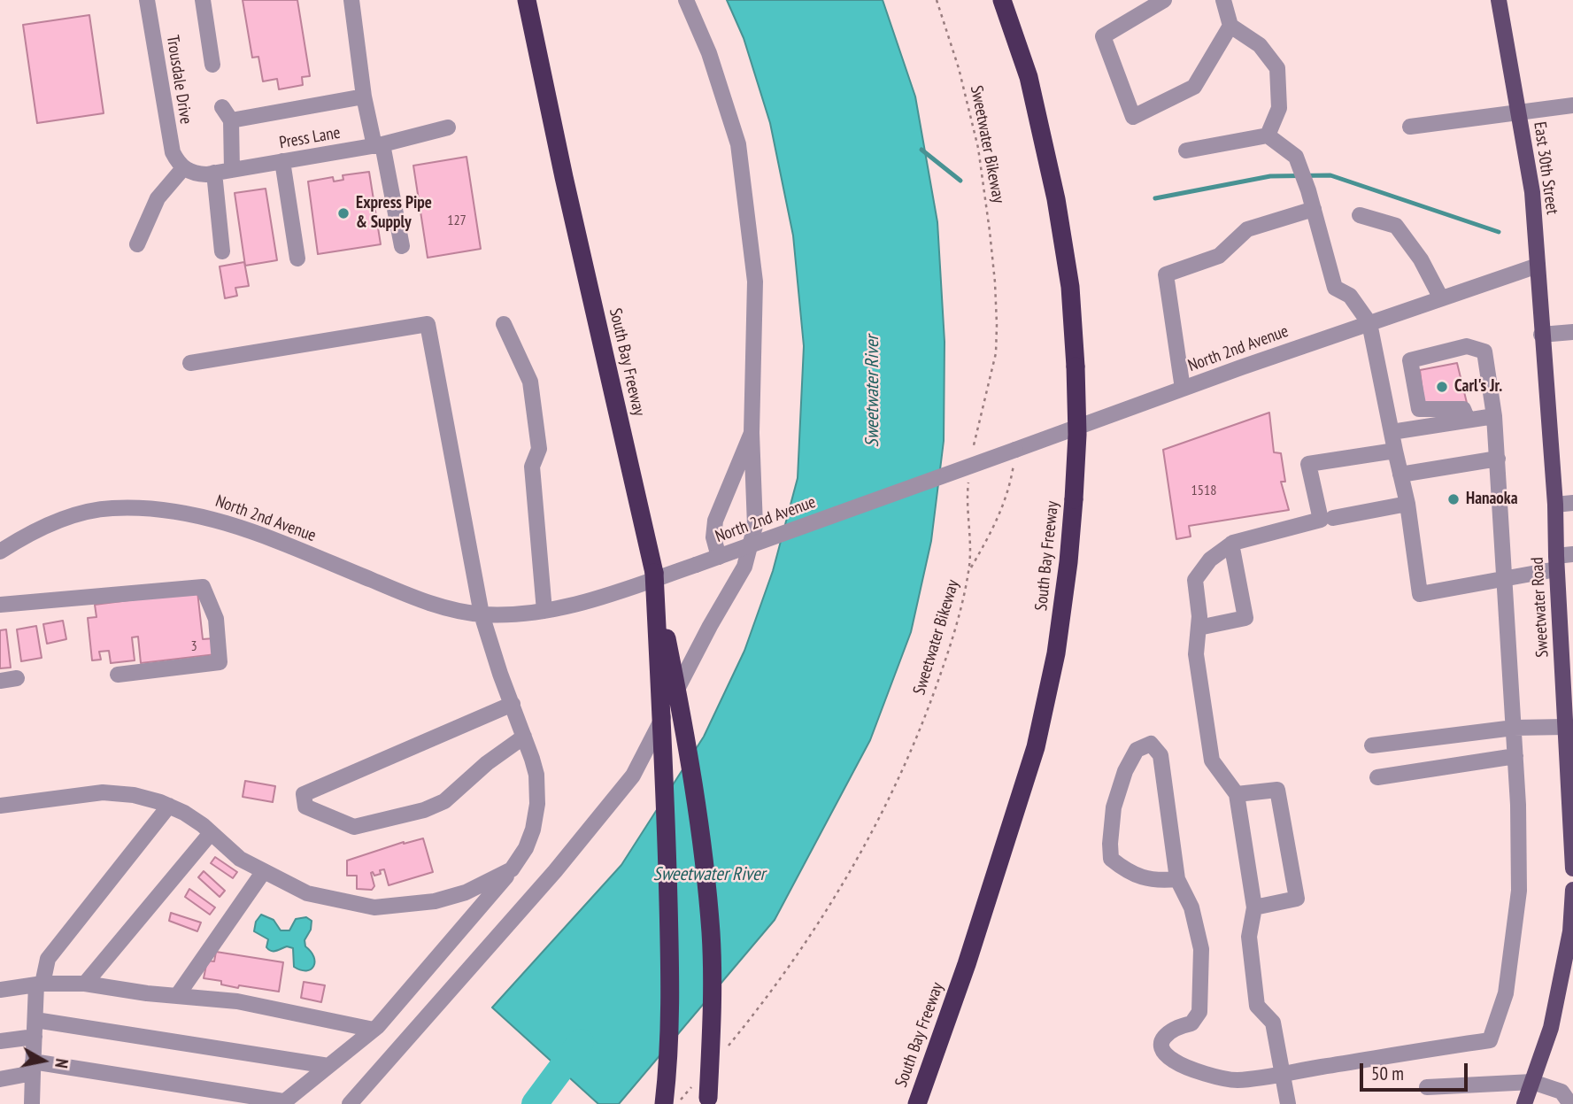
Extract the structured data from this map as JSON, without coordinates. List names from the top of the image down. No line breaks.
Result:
{"streets":{"highway":["South Bay Freeway"],"main road":["East 30th Street","Sweetwater Road"],"street":["Trousdale Drive","Press Lane","North 2nd Avenue"],"path":["Sweetwater Bikeway"]},"crossings":[["Trousdale Drive","Press Lane"],["East 30th Street","North 2nd Avenue"],["East 30th Street","Sweetwater Road"]],"water":["Sweetwater River"],"places":["Express Pipe & Supply","Carl's Jr.","Hanaoka"],"house_numbers":["127","1518","3"],"scale_bar":"50 m","north":"right"}
